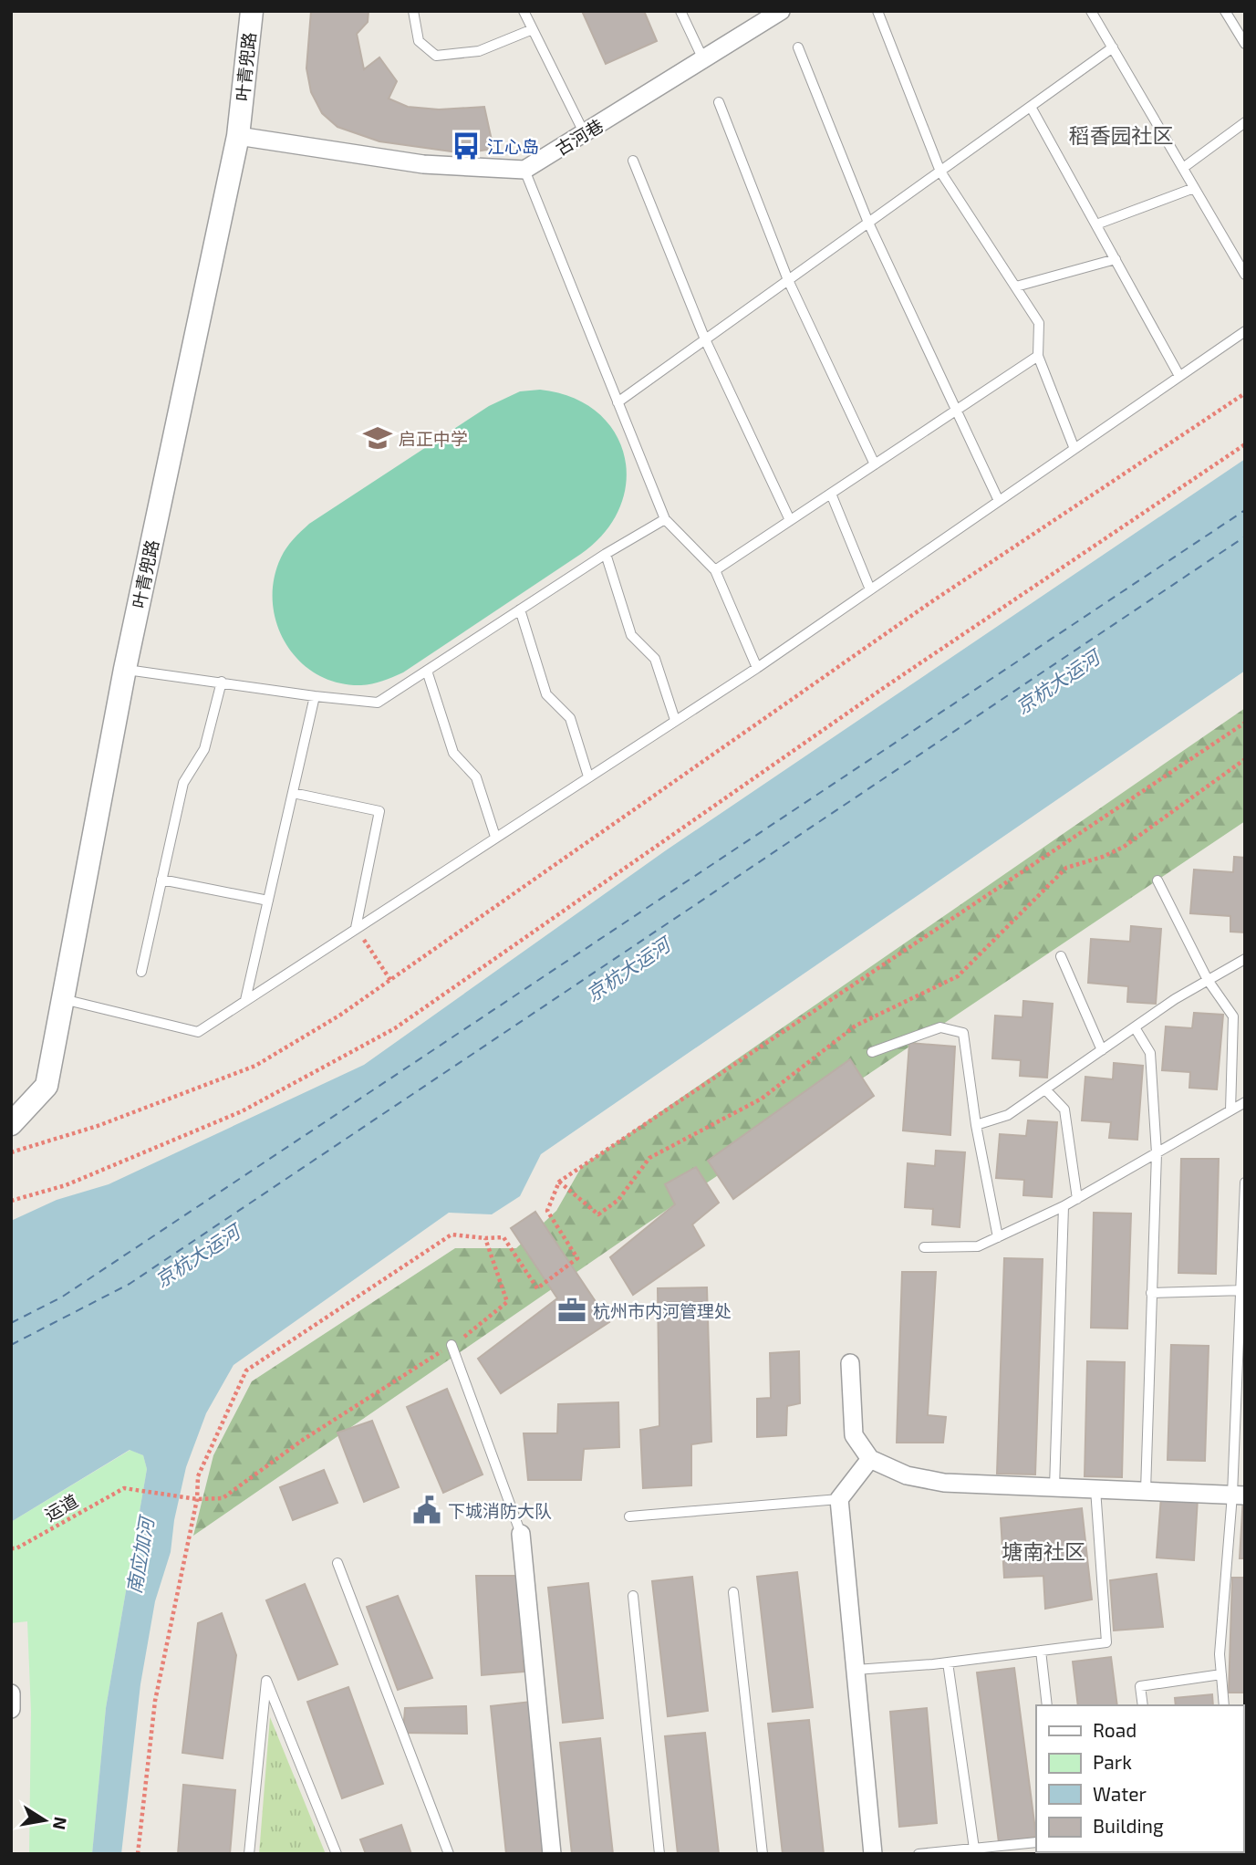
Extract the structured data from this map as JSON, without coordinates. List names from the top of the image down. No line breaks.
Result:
{"streets":{"street":["叶青兜路","古河巷"],"path":["运道"]},"districts":["稻香园社区","塘南社区"],"water":["京杭大运河","南应加河"],"places":{"bus stop":["江心岛"],"school or university":["启正中学"],"office":["杭州市内河管理处"],"public building":["下城消防大队"]},"legend":["Road","Park","Water","Building"],"north":"right"}
